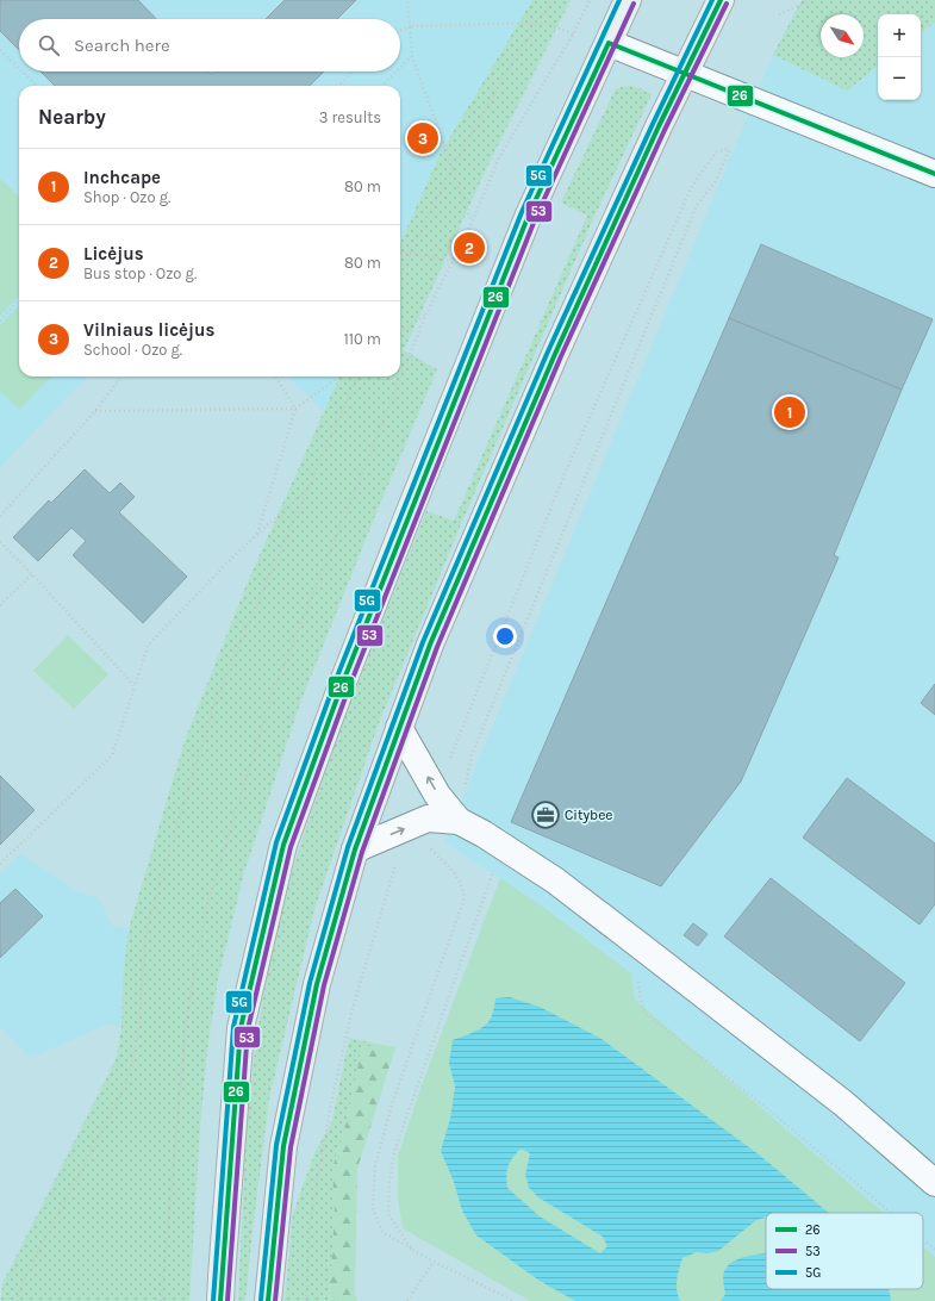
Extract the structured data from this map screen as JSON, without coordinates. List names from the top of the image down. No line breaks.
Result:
{"places":{"office":["Citybee"]},"lines":["transit line 26","transit line 5G","transit line 53"],"legend":["26","53","5G"],"north":"bottom right","page":{"map_buttons":["+","−"],"search":"Search here","heading":["Nearby","3 results"],"pins":["3","2","1"],"list":[{"mark":"1","name":"Inchcape","note":"Shop · Ozo g.","value":"80 m"},{"mark":"2","name":"Licėjus","note":"Bus stop · Ozo g.","value":"80 m"},{"mark":"3","name":"Vilniaus licėjus","note":"School · Ozo g.","value":"110 m"}]}}
